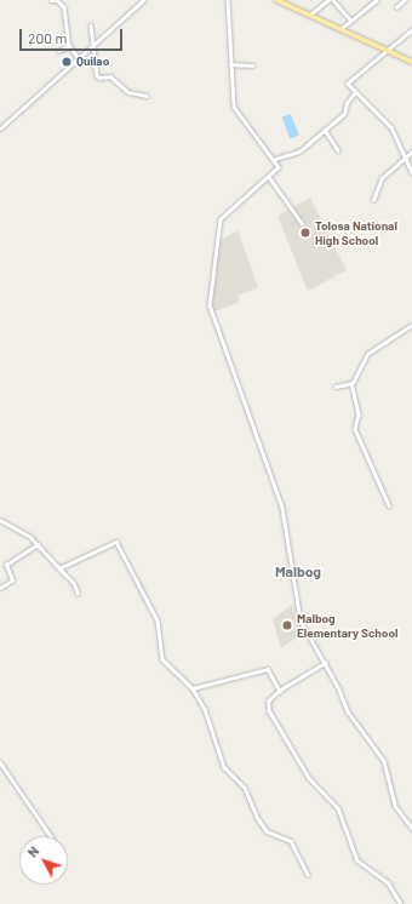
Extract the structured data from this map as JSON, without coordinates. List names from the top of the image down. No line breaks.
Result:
{"districts":["Malbog"],"places":["Quilao","Tolosa National High School","Malbog Elementary School"],"scale_bar":"200 m","north":"top left"}
